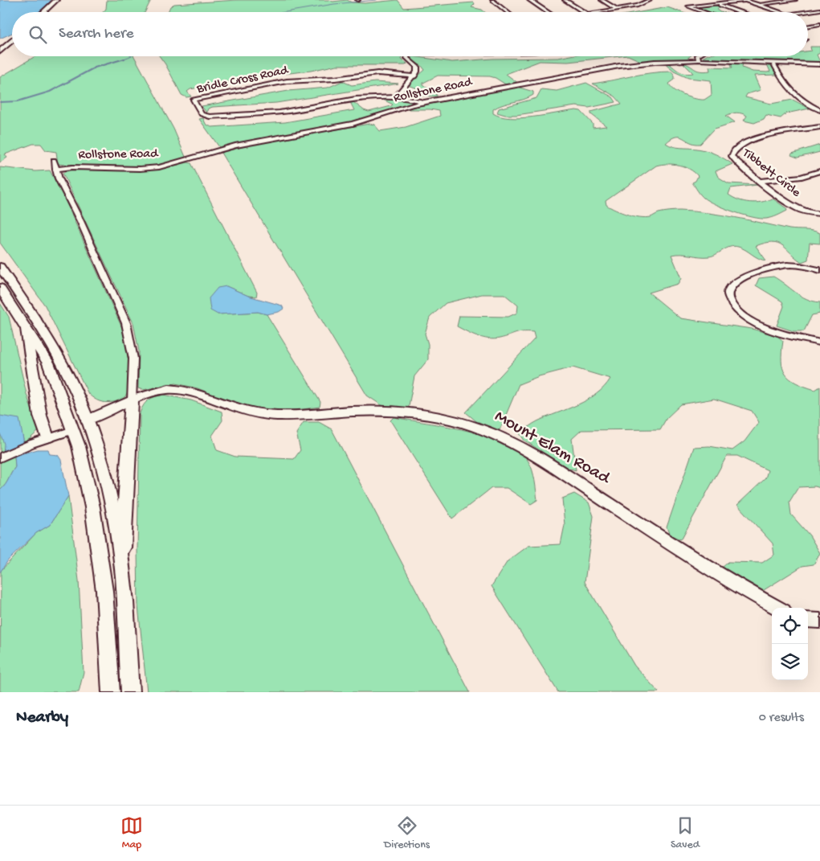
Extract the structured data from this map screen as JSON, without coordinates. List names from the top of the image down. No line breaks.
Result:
{"streets":{"main road":["Mount Elam Road"],"street":["Bridle Cross Road","Rollstone Road","Tibbett Circle"]},"crossings":[["Bridle Cross Road","Rollstone Road"]],"page":{"search":"Search here","heading":["Nearby","0 results"],"nav":["Map","Directions","Saved"]}}
